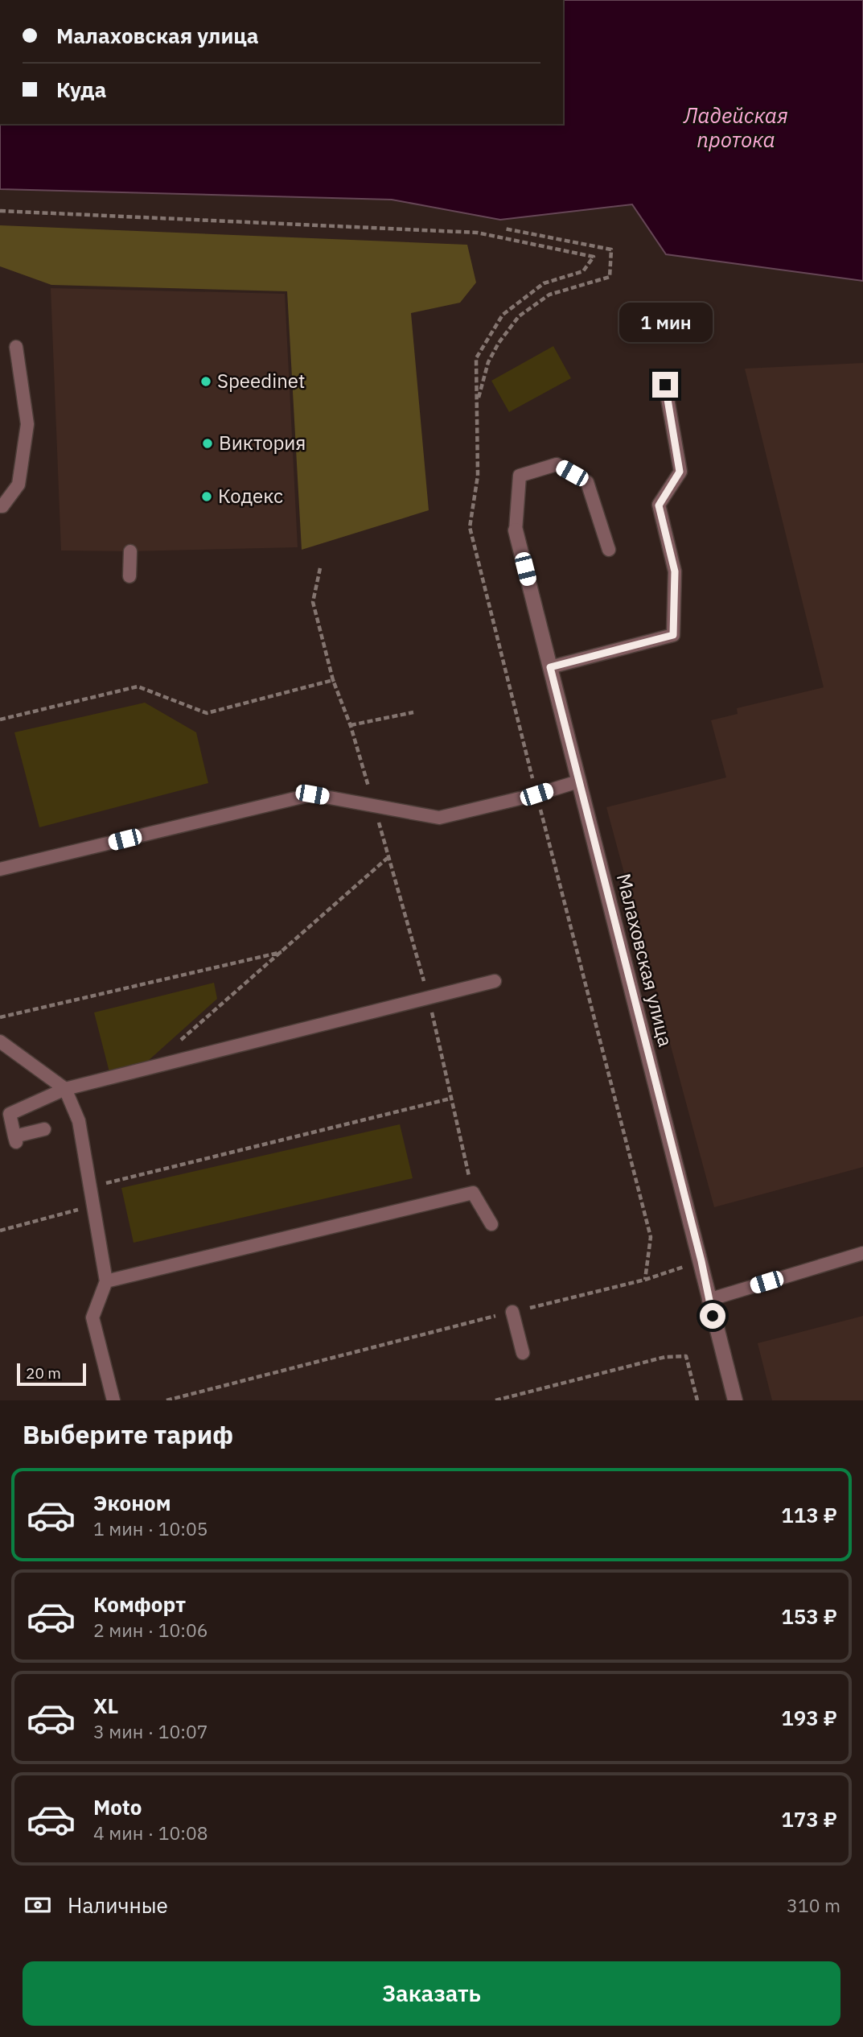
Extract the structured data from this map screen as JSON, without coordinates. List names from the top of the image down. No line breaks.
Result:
{"streets":{"street":["Малаховская улица"]},"water":["Ладейская протока"],"places":["Speedinet","Виктория","Кодекс"],"scale_bar":"20 m","page":{"banner":["Малаховская улица","Куда"],"bubble":"1 мин","scale":"20 m","heading":"Выберите тариф","list":[{"name":"Эконом","note":"1 мин · 10:05","value":"113 ₽"},{"name":"Комфорт","note":"2 мин · 10:06","value":"153 ₽"},{"name":"XL","note":"3 мин · 10:07","value":"193 ₽"},{"name":"Moto","note":"4 мин · 10:08","value":"173 ₽"}],"pay":["Наличные","310 m"],"buttons":"Заказать"}}
